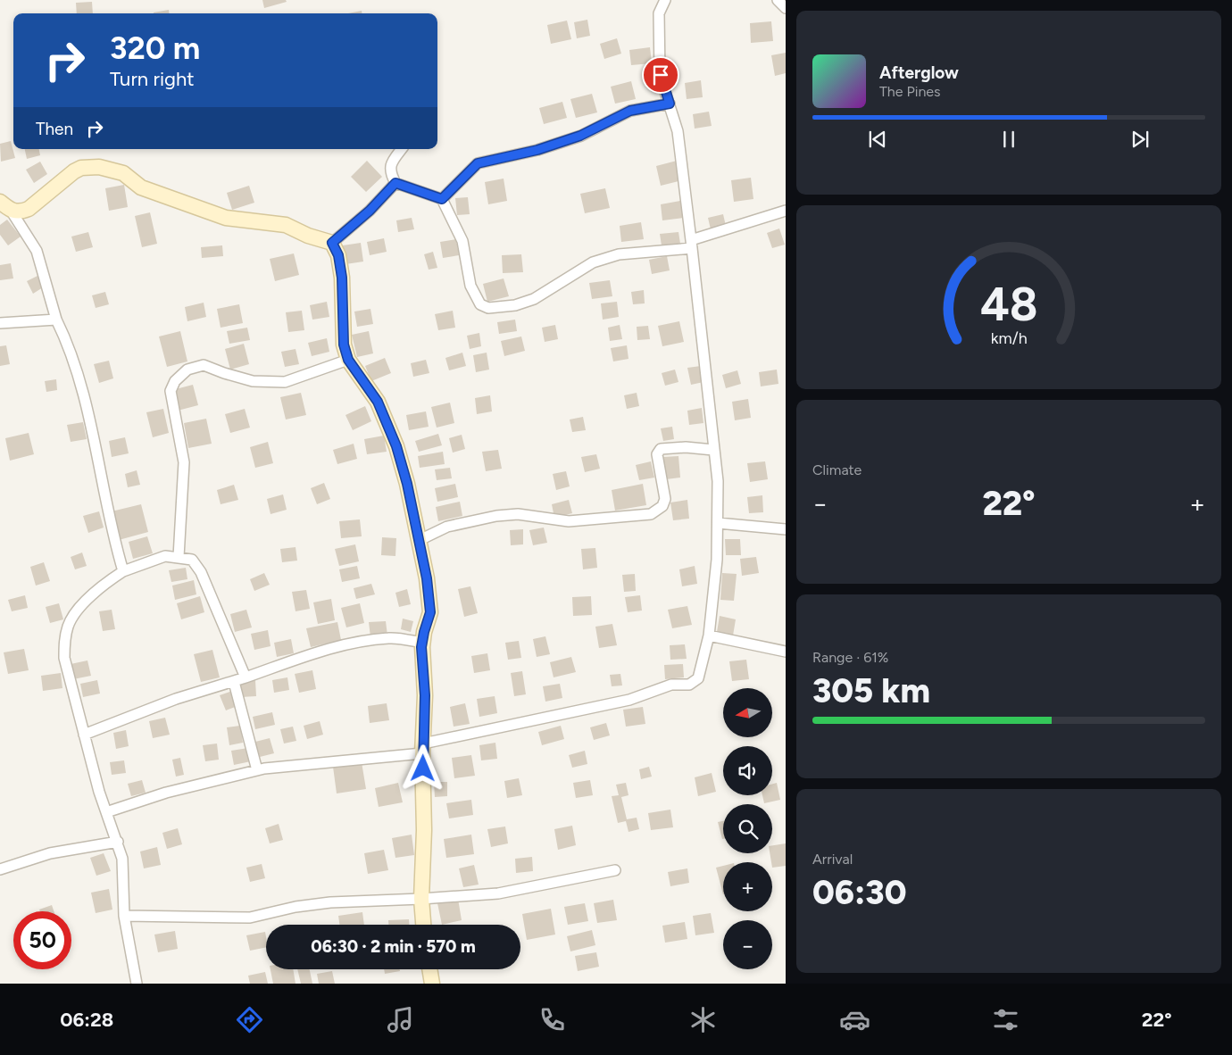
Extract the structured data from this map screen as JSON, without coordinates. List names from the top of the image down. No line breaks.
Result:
{"north":"left","page":{"turn":["320 m","Turn right"],"song":["Afterglow","The Pines"],"then":"Then","tile":["Climate",["Range · 61%","305 km"],["Arrival","06:30"]],"heat":["−","22°","+"],"map_buttons":["+","−"],"limit":"50","trip":"06:30 · 2 min · 570 m","tabs":["06:28","22°"],"gauge":["48","km/h"]}}
